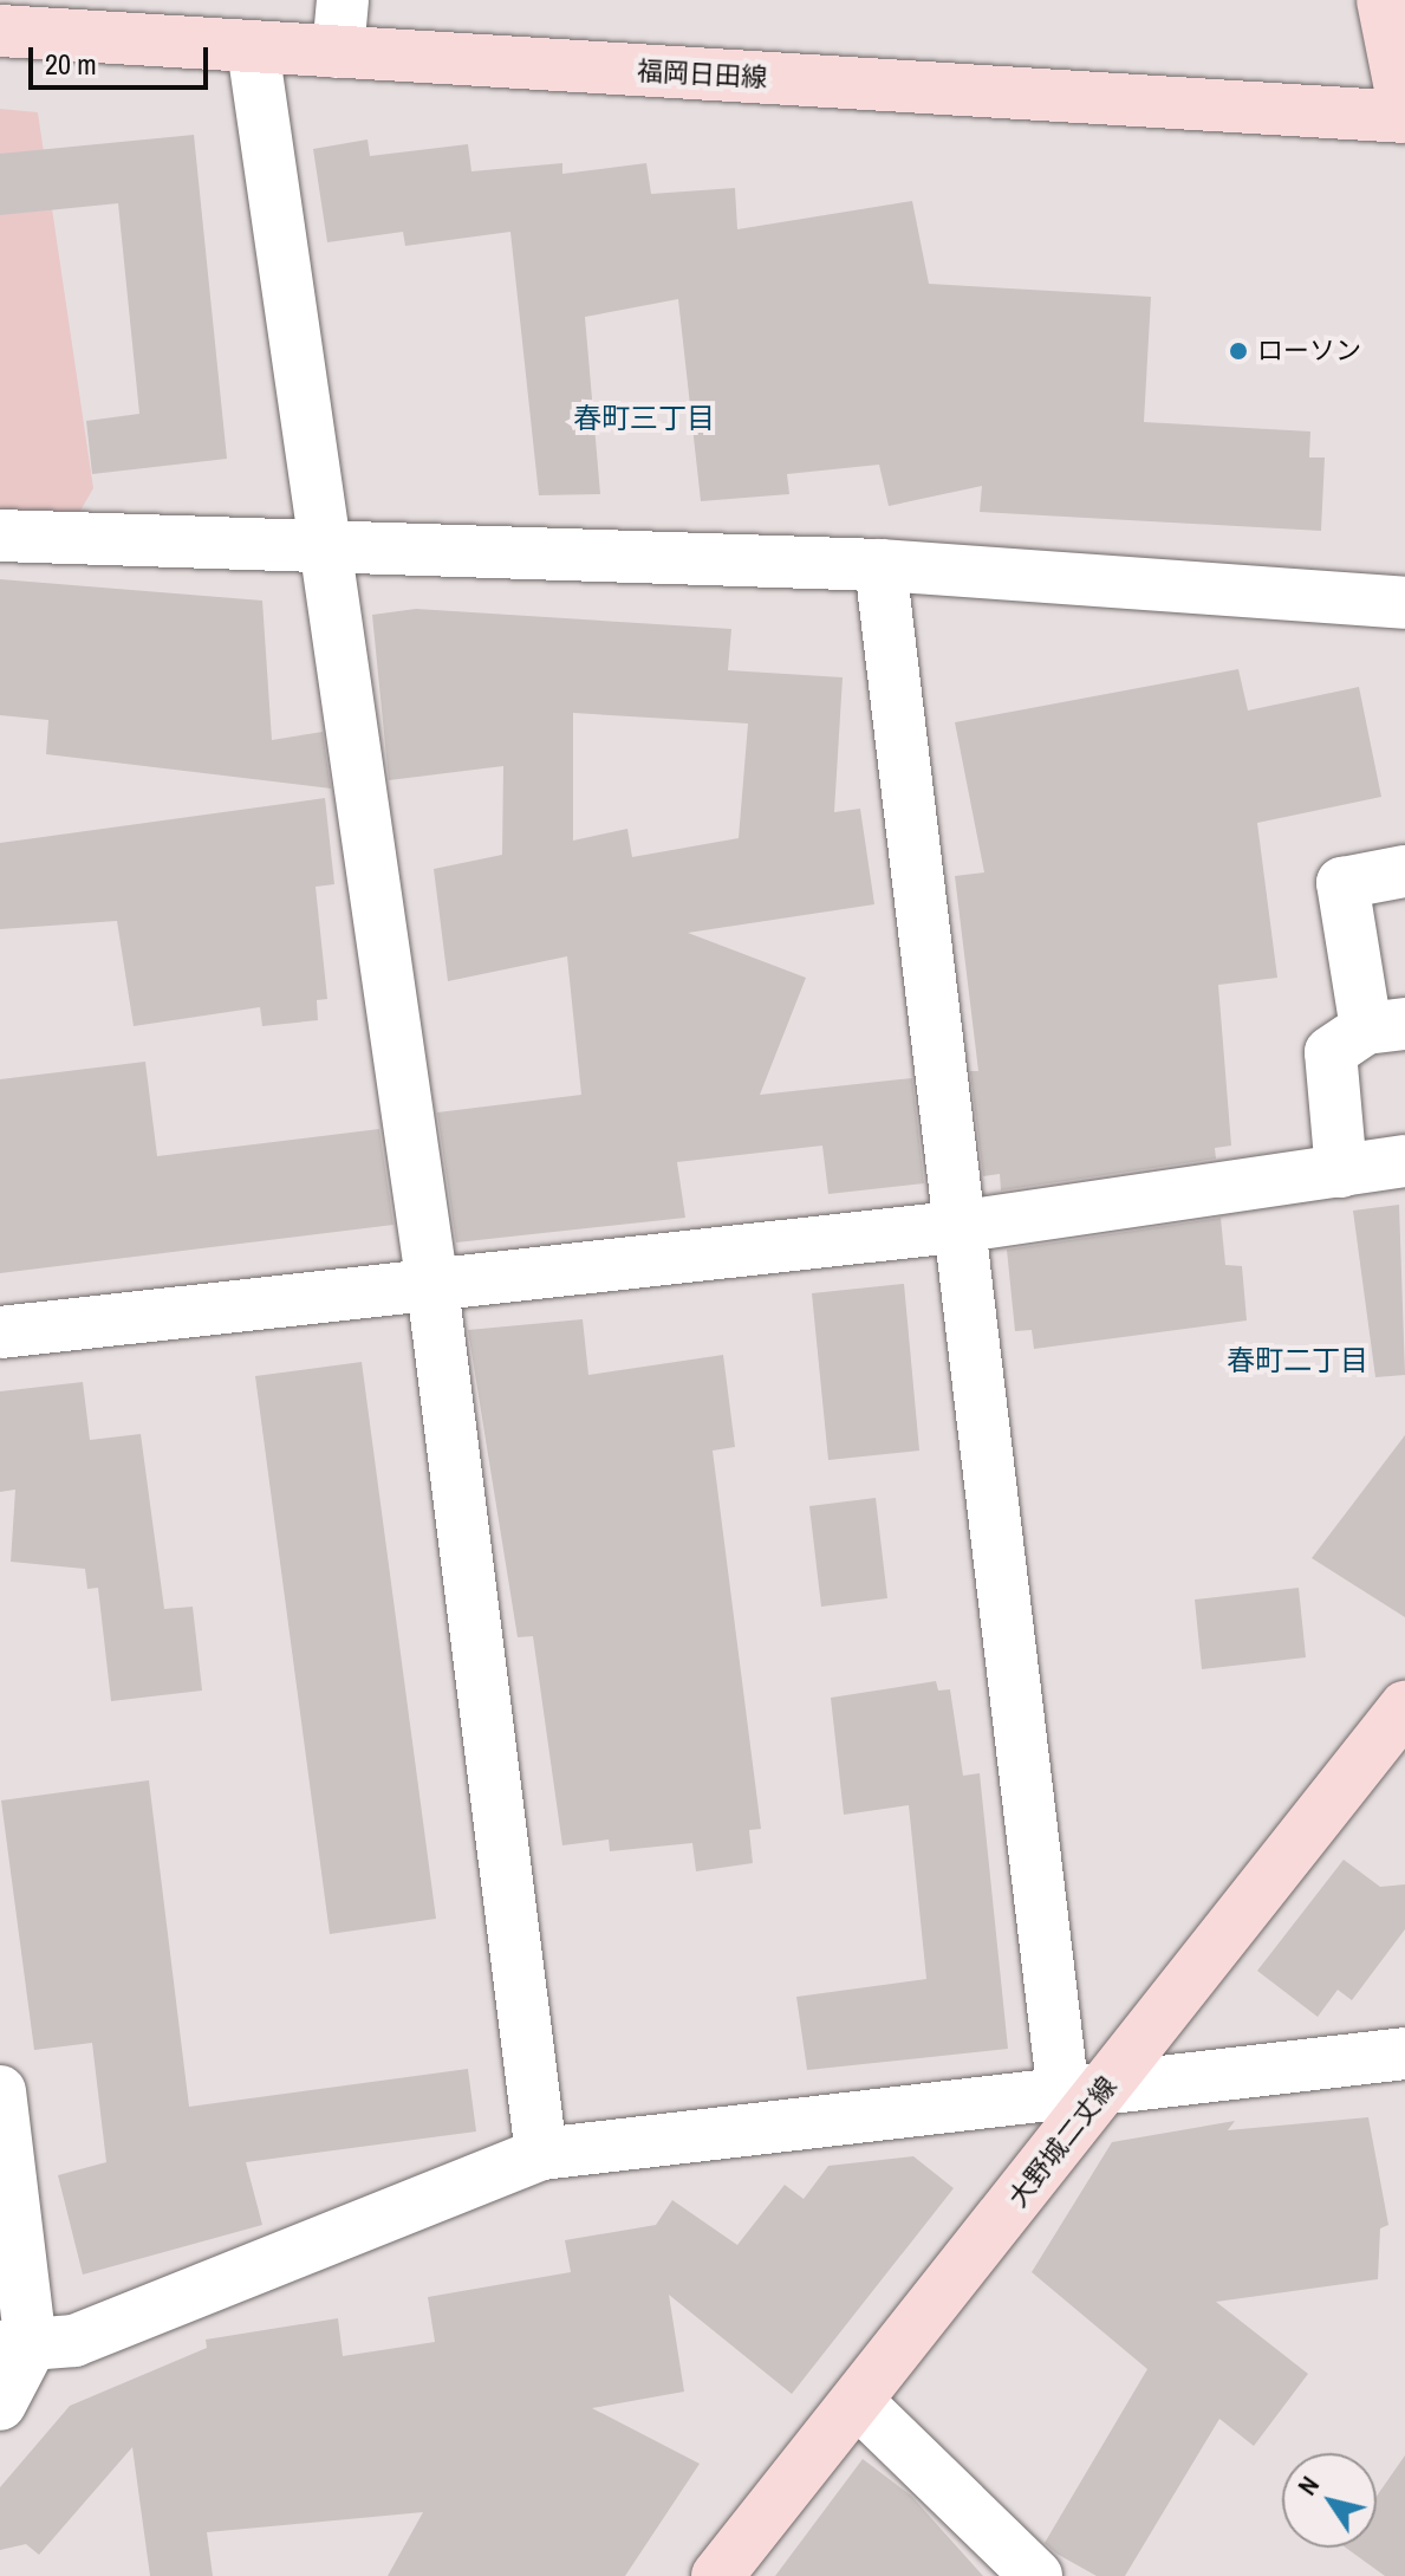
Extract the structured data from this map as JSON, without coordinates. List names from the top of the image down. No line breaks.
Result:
{"streets":{"main road":["福岡日田線","大野城二丈線"]},"districts":["春町三丁目","春町二丁目"],"places":["ローソン"],"scale_bar":"20 m","north":"top left"}
